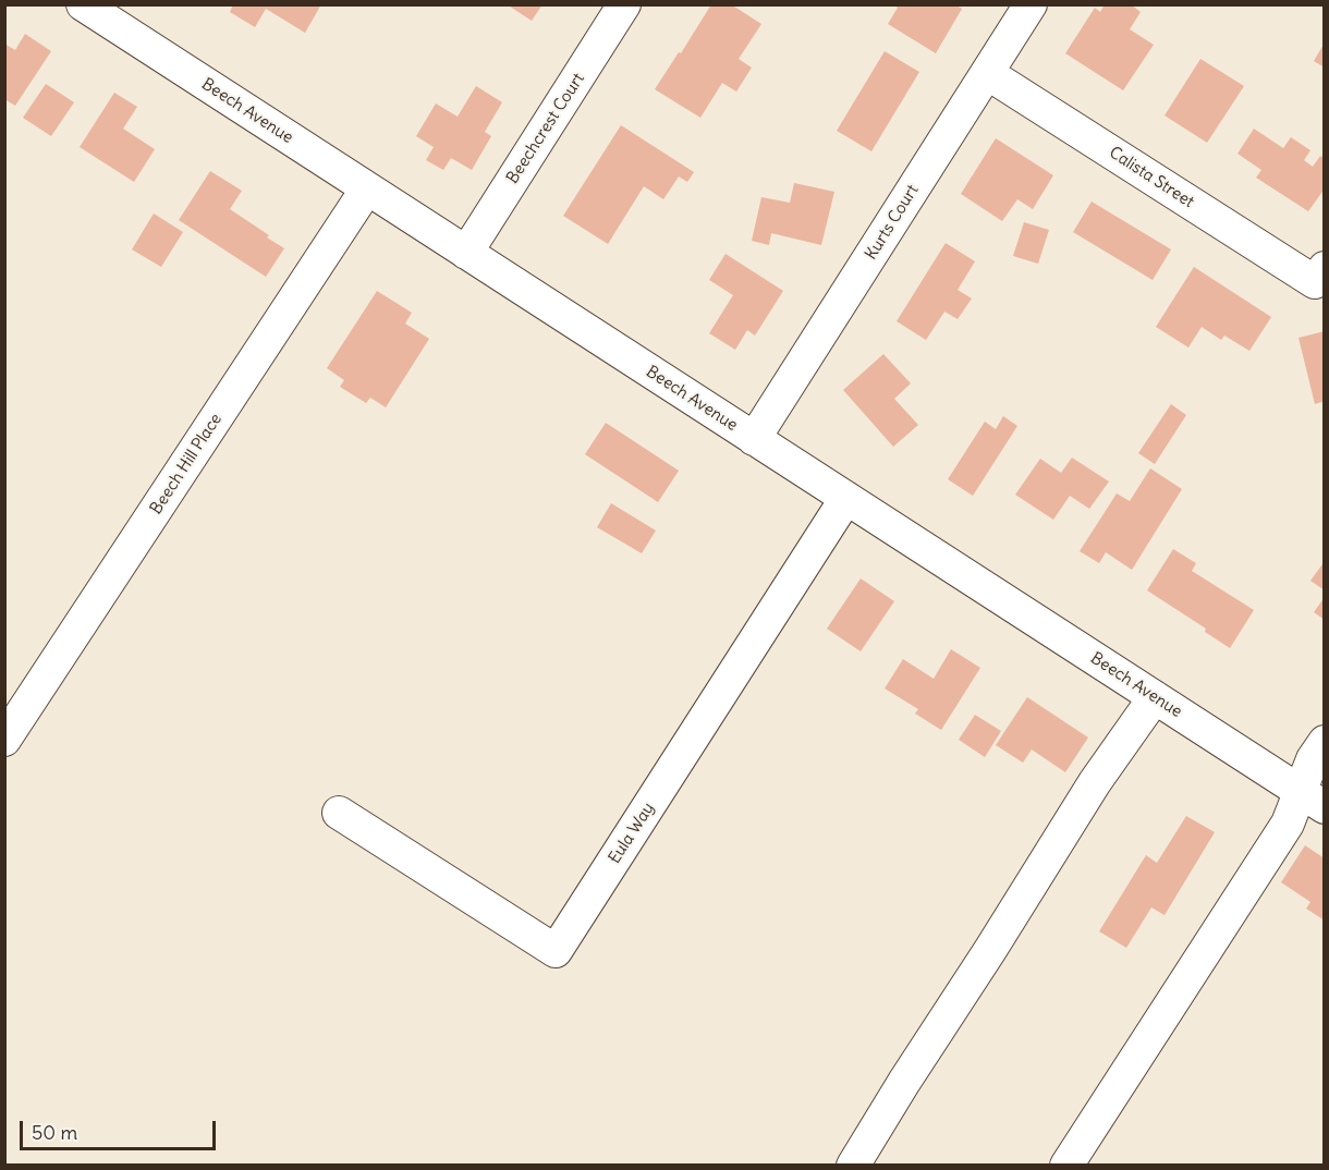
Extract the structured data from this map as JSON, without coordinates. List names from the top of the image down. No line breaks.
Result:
{"streets":{"street":["Beech Avenue","Beechcrest Court","Calista Street","Kurts Court","Beech Hill Place","Eula Way"]},"crossings":[["Beech Avenue","Beechcrest Court"],["Beech Avenue","Kurts Court"],["Beech Avenue","Beech Hill Place"],["Beech Avenue","Eula Way"],["Calista Street","Kurts Court"]],"scale_bar":"50 m"}
